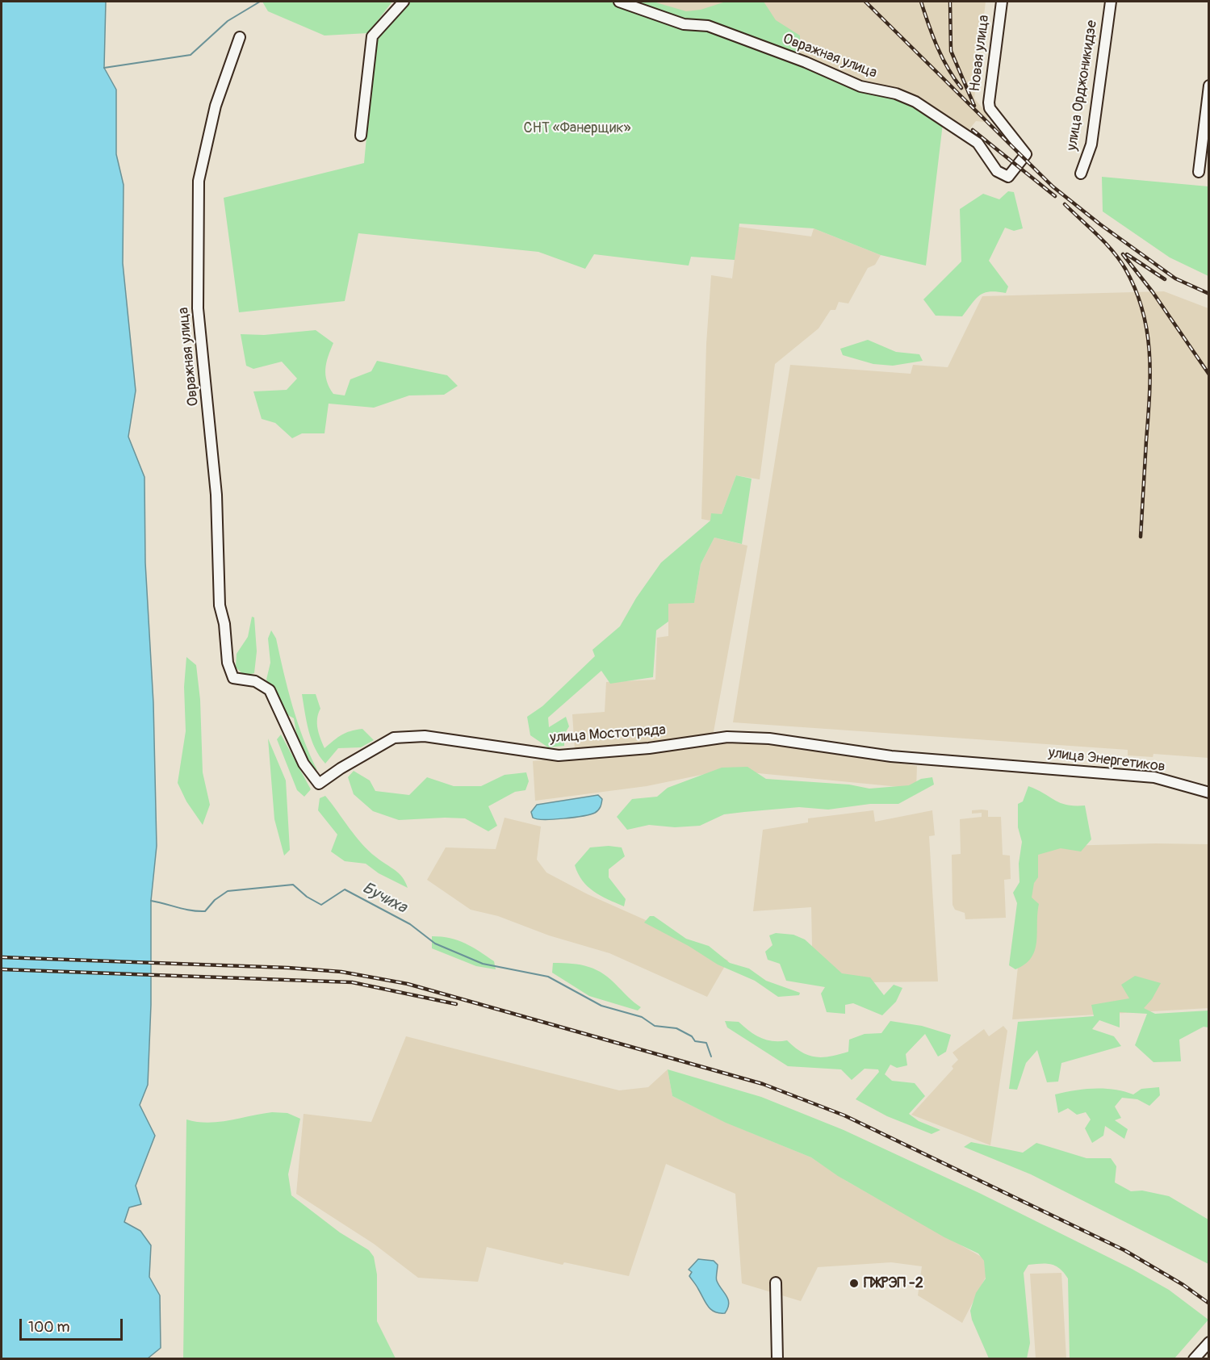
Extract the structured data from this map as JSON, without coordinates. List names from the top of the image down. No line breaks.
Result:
{"streets":{"street":["Новая улица","Овражная улица","улица Орджоникидзе","улица Мостотряда","улица Энергетиков"]},"crossings":[["Новая улица","Овражная улица"],["Овражная улица","улица Мостотряда"],["улица Мостотряда","улица Энергетиков"]],"water":["Бучиха"],"parks":["СНТ «Фанерщик»"],"places":["ПЖРЭП -2"],"scale_bar":"100 m"}
